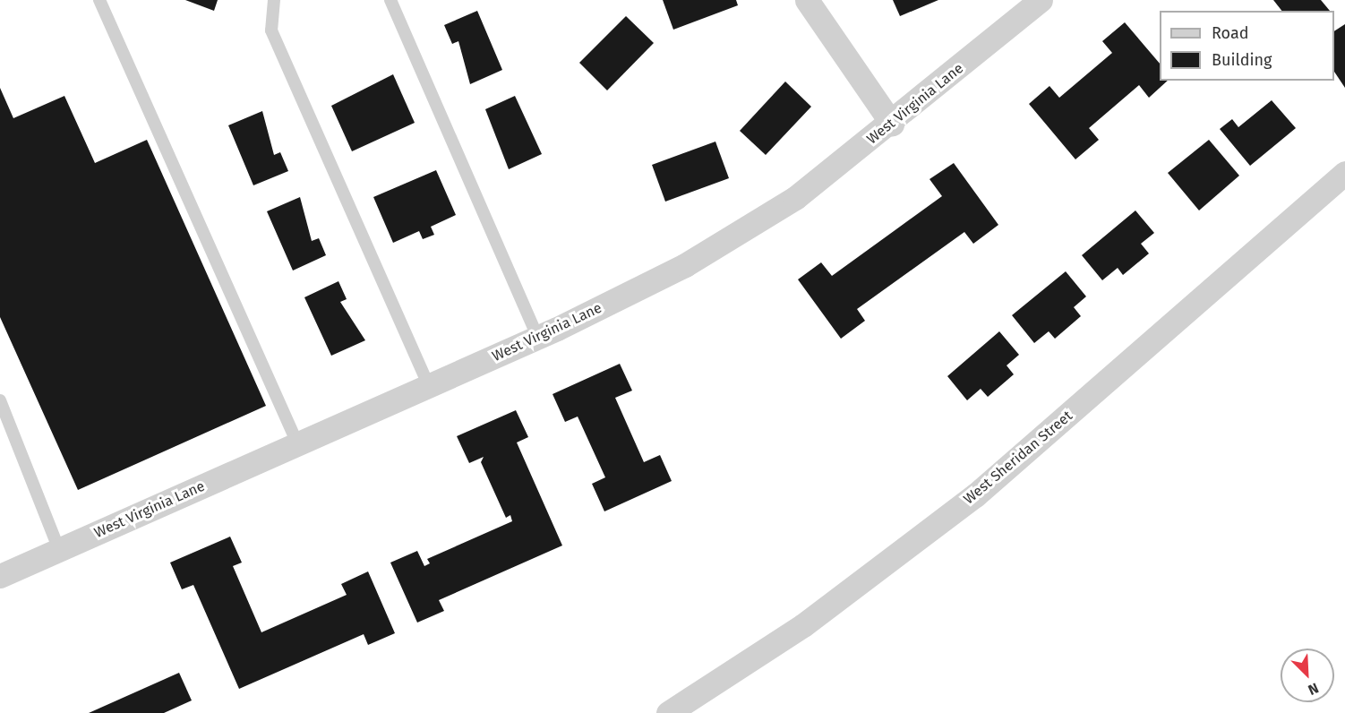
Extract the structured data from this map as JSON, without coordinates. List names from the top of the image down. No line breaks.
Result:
{"streets":{"street":["West Virginia Lane","West Sheridan Street"]},"legend":["Road","Building"],"north":"bottom right"}
